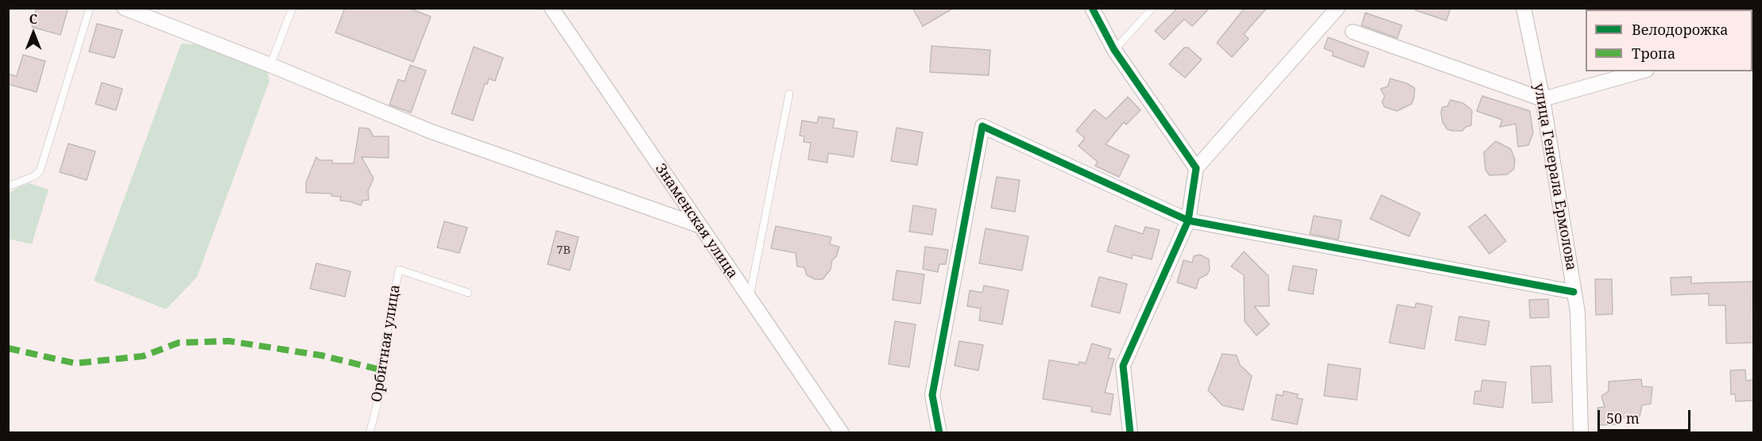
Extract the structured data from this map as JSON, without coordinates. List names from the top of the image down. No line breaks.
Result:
{"streets":{"street":["улица Генерала Ермолова","Знаменская улица"],"lane":["Орбитная улица"]},"house_numbers":["7В"],"legend":["Велодорожка","Тропа"],"scale_bar":"50 m","north":"top"}
